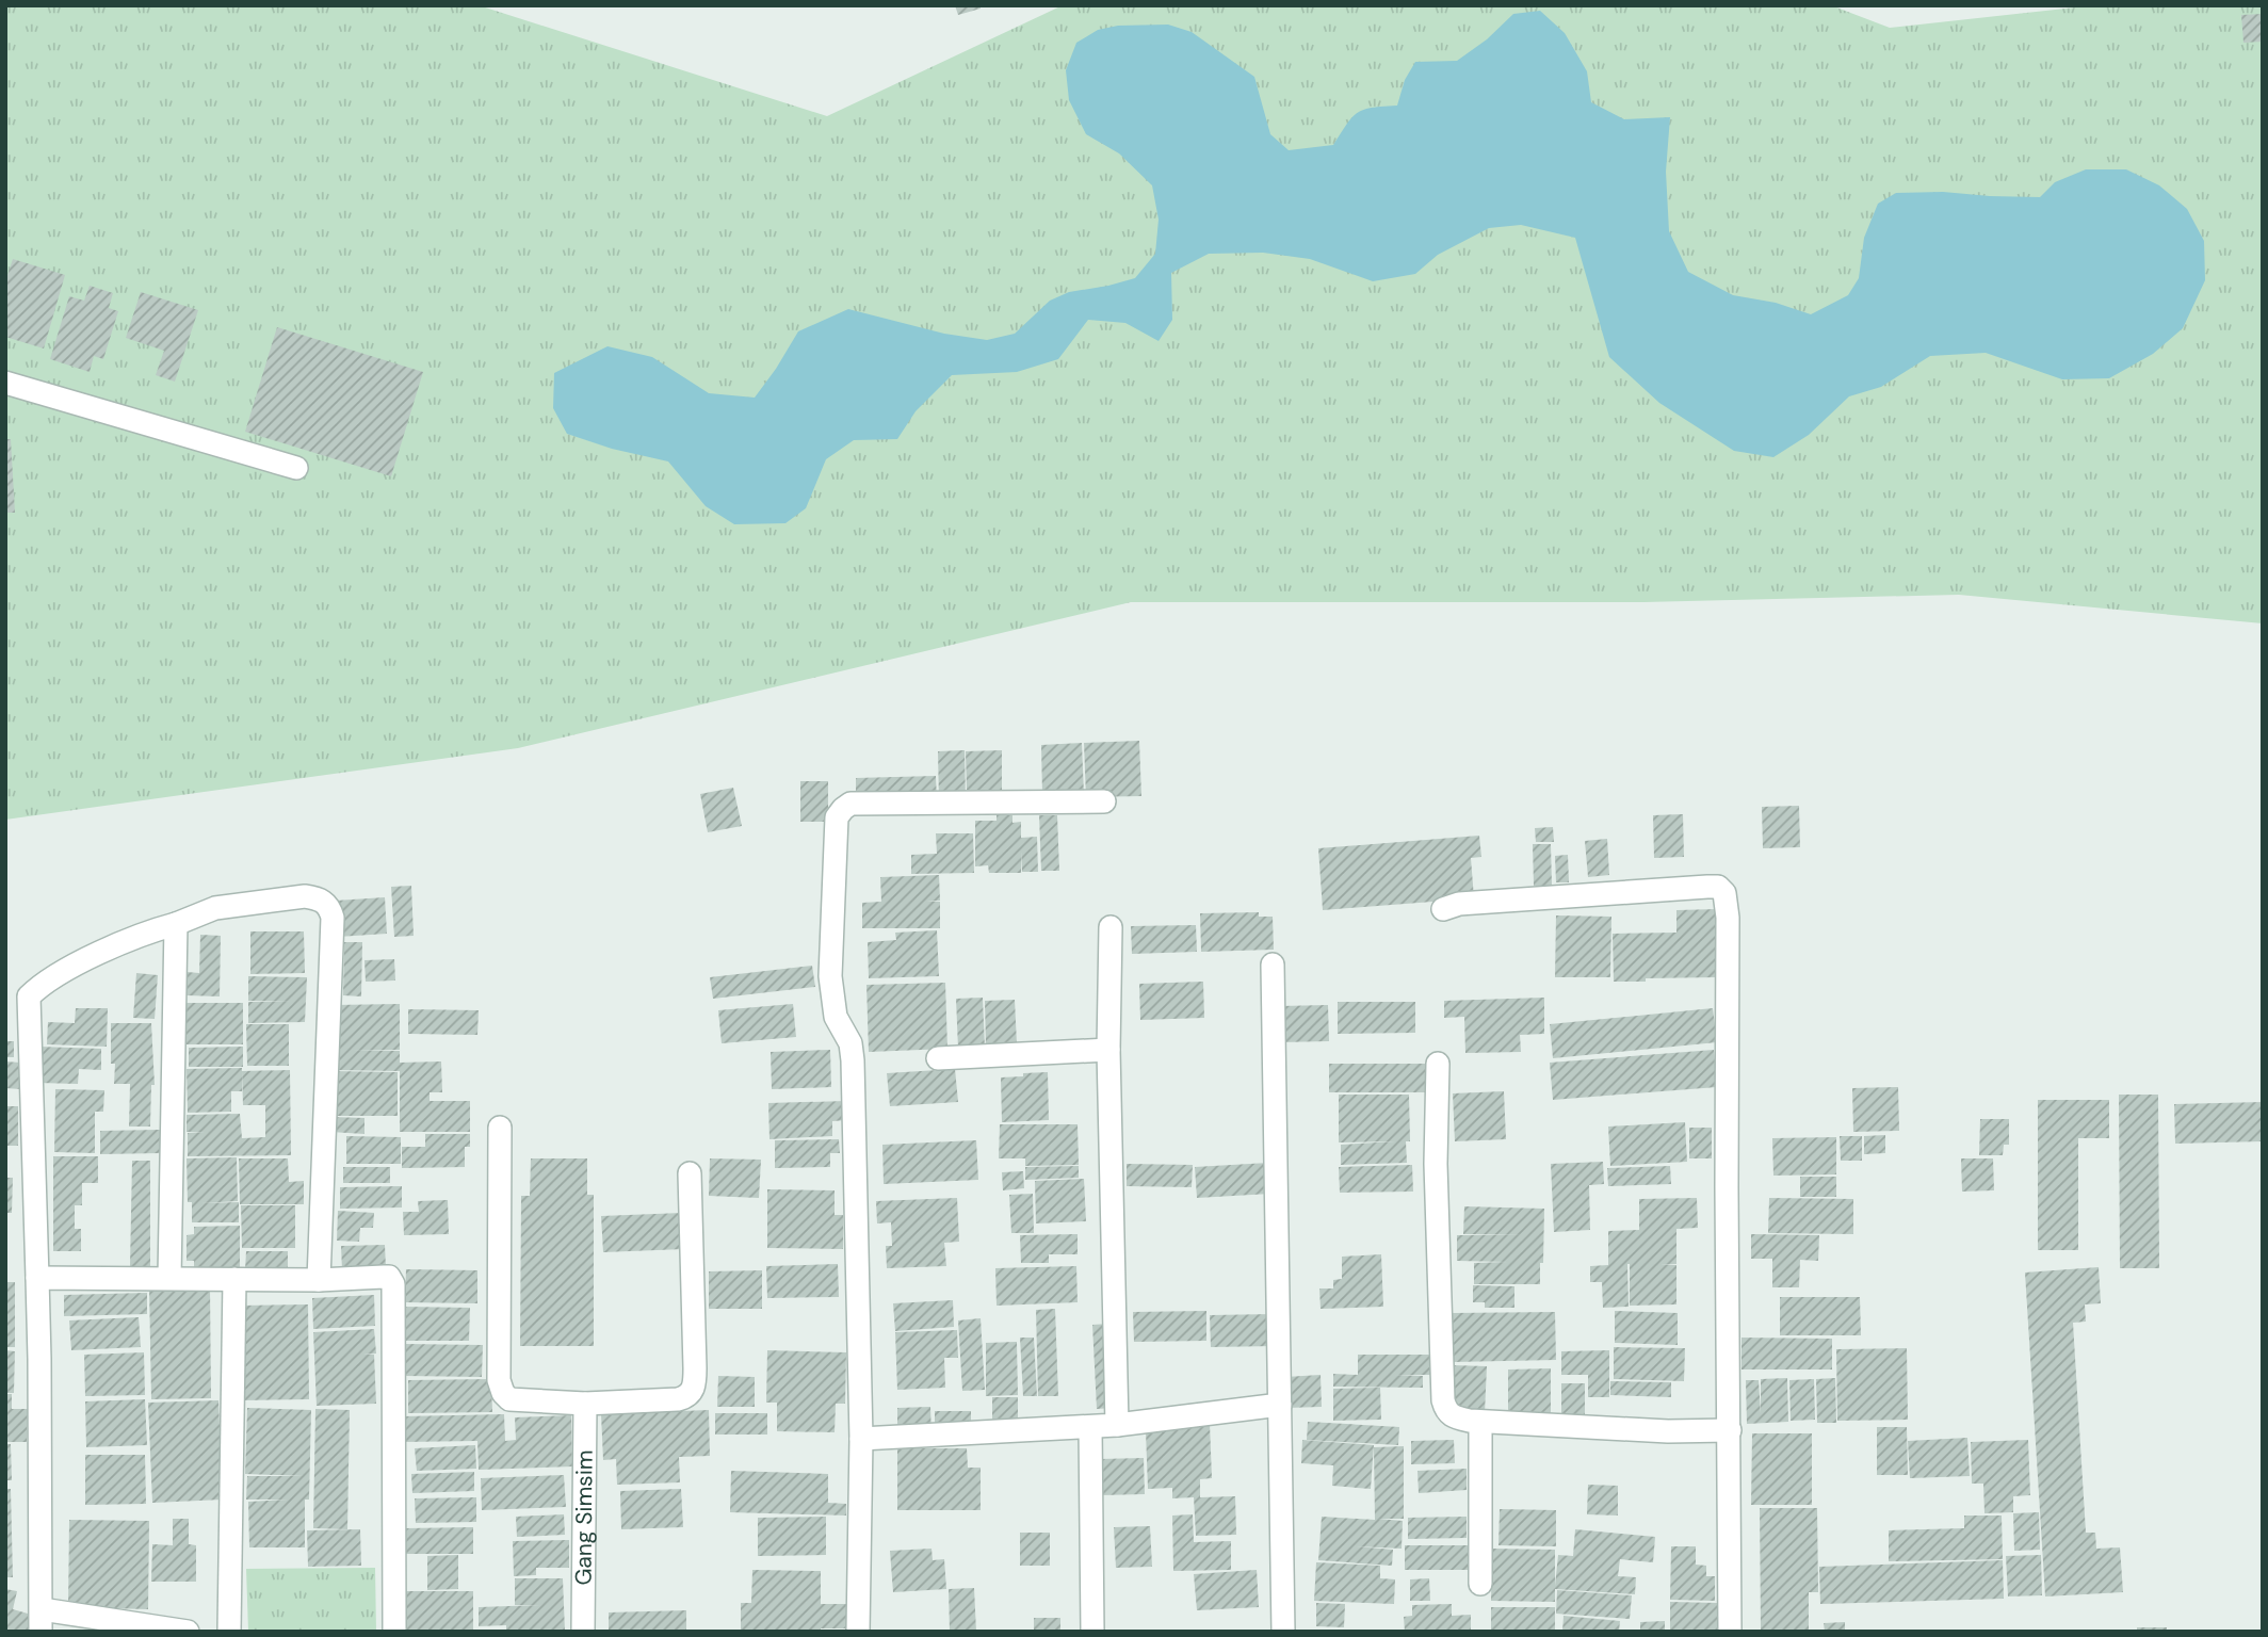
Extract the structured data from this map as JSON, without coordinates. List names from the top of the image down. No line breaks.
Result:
{"streets":{"street":["Gang Simsim"]}}
